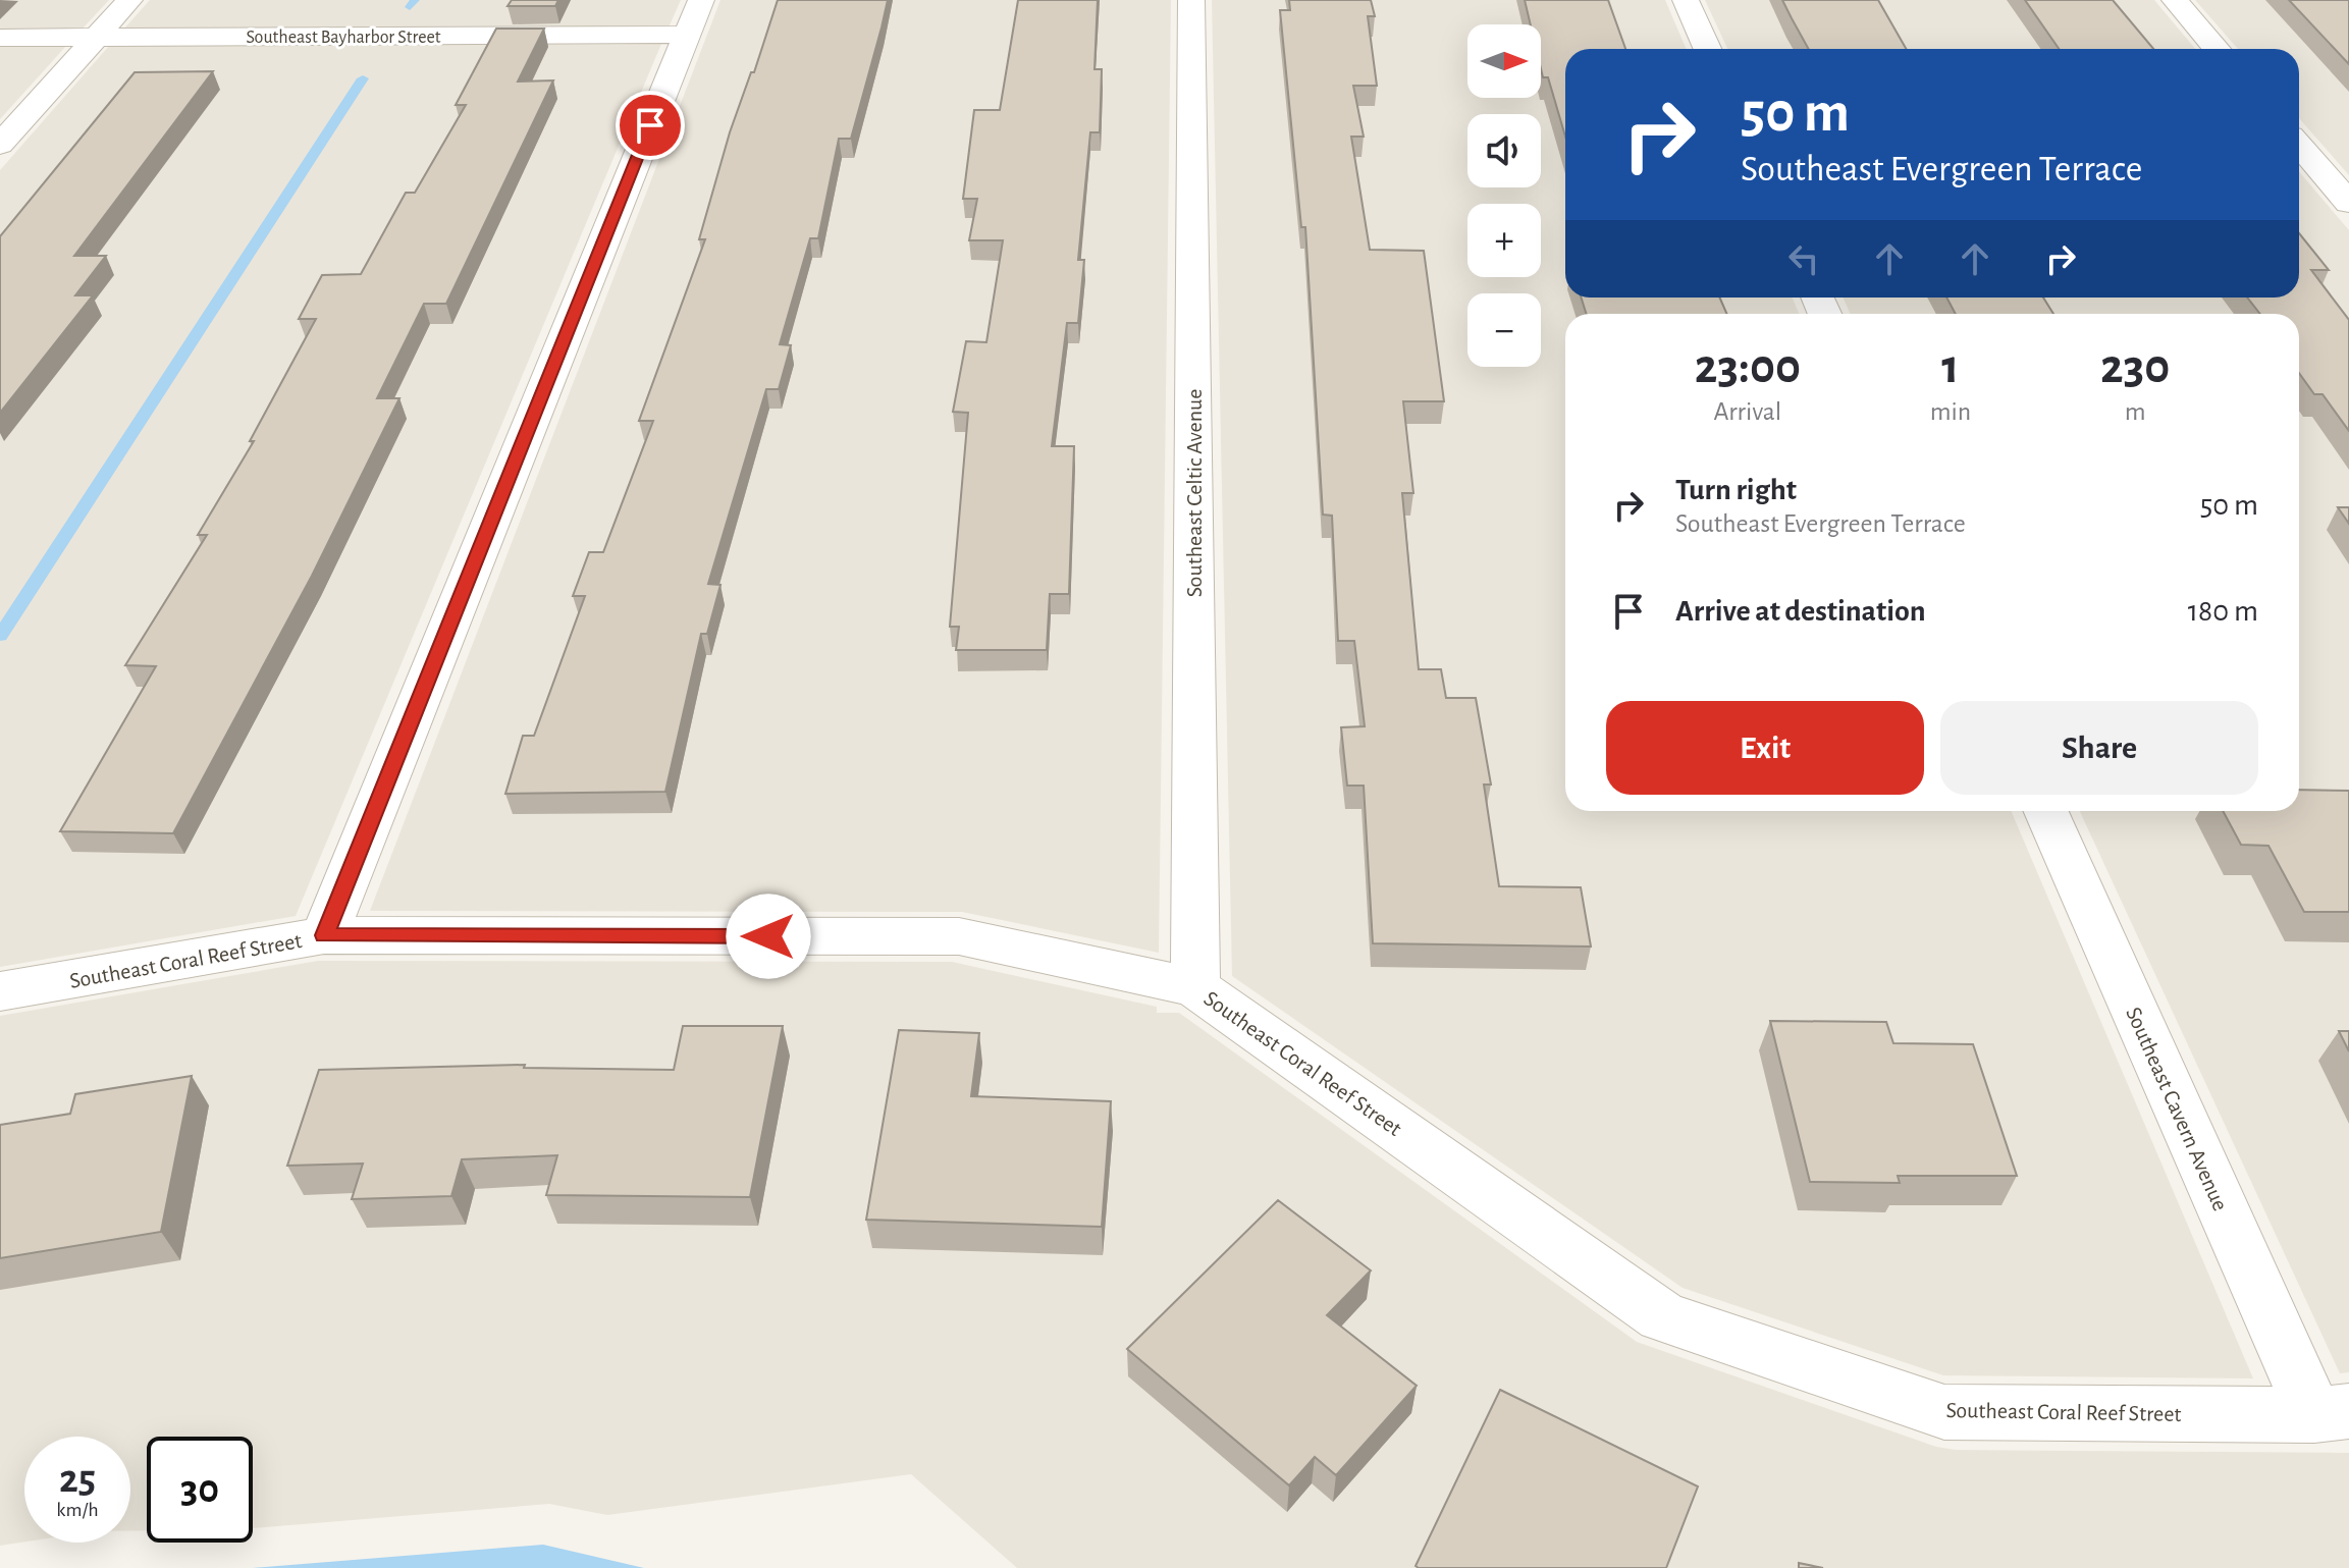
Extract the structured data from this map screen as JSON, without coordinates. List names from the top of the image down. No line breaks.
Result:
{"streets":{"street":["Southeast Bayharbor Street","Southeast Celtic Avenue","Southeast Coral Reef Street","Southeast Cavern Avenue"]},"crossings":[["Southeast Celtic Avenue","Southeast Coral Reef Street"],["Southeast Coral Reef Street","Southeast Cavern Avenue"]],"north":"right","page":{"map_buttons":["+","−"],"turn":["50 m","Southeast Evergreen Terrace"],"eta":["23:00","Arrival","1","min","230","m"],"list":[{"name":"Turn right","note":"Southeast Evergreen Terrace","value":"50 m"},{"name":"Arrive at destination","value":"180 m"}],"buttons":["Exit","Share"],"speed":"25 km/h","limit":"30"}}
